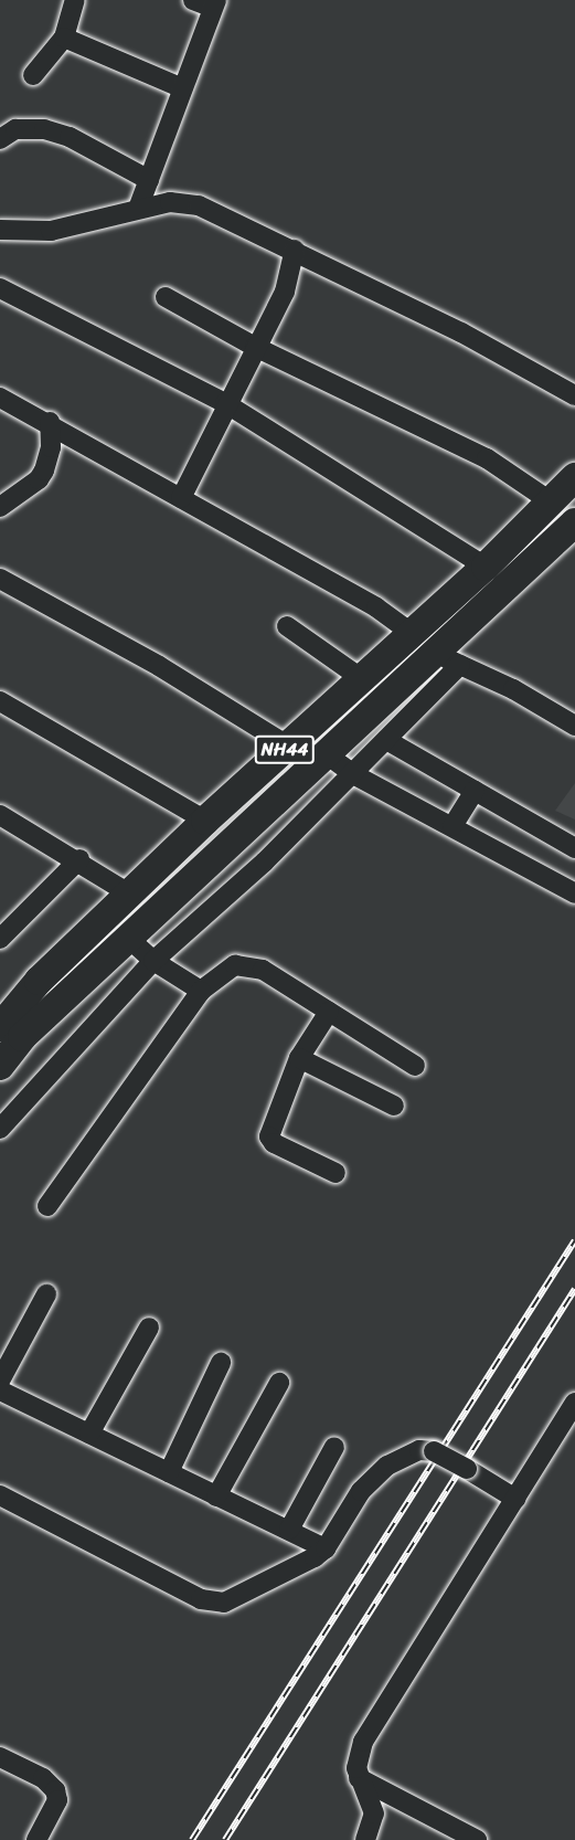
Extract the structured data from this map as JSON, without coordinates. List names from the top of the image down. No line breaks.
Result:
{"streets":{"highway":["NH44"]}}
